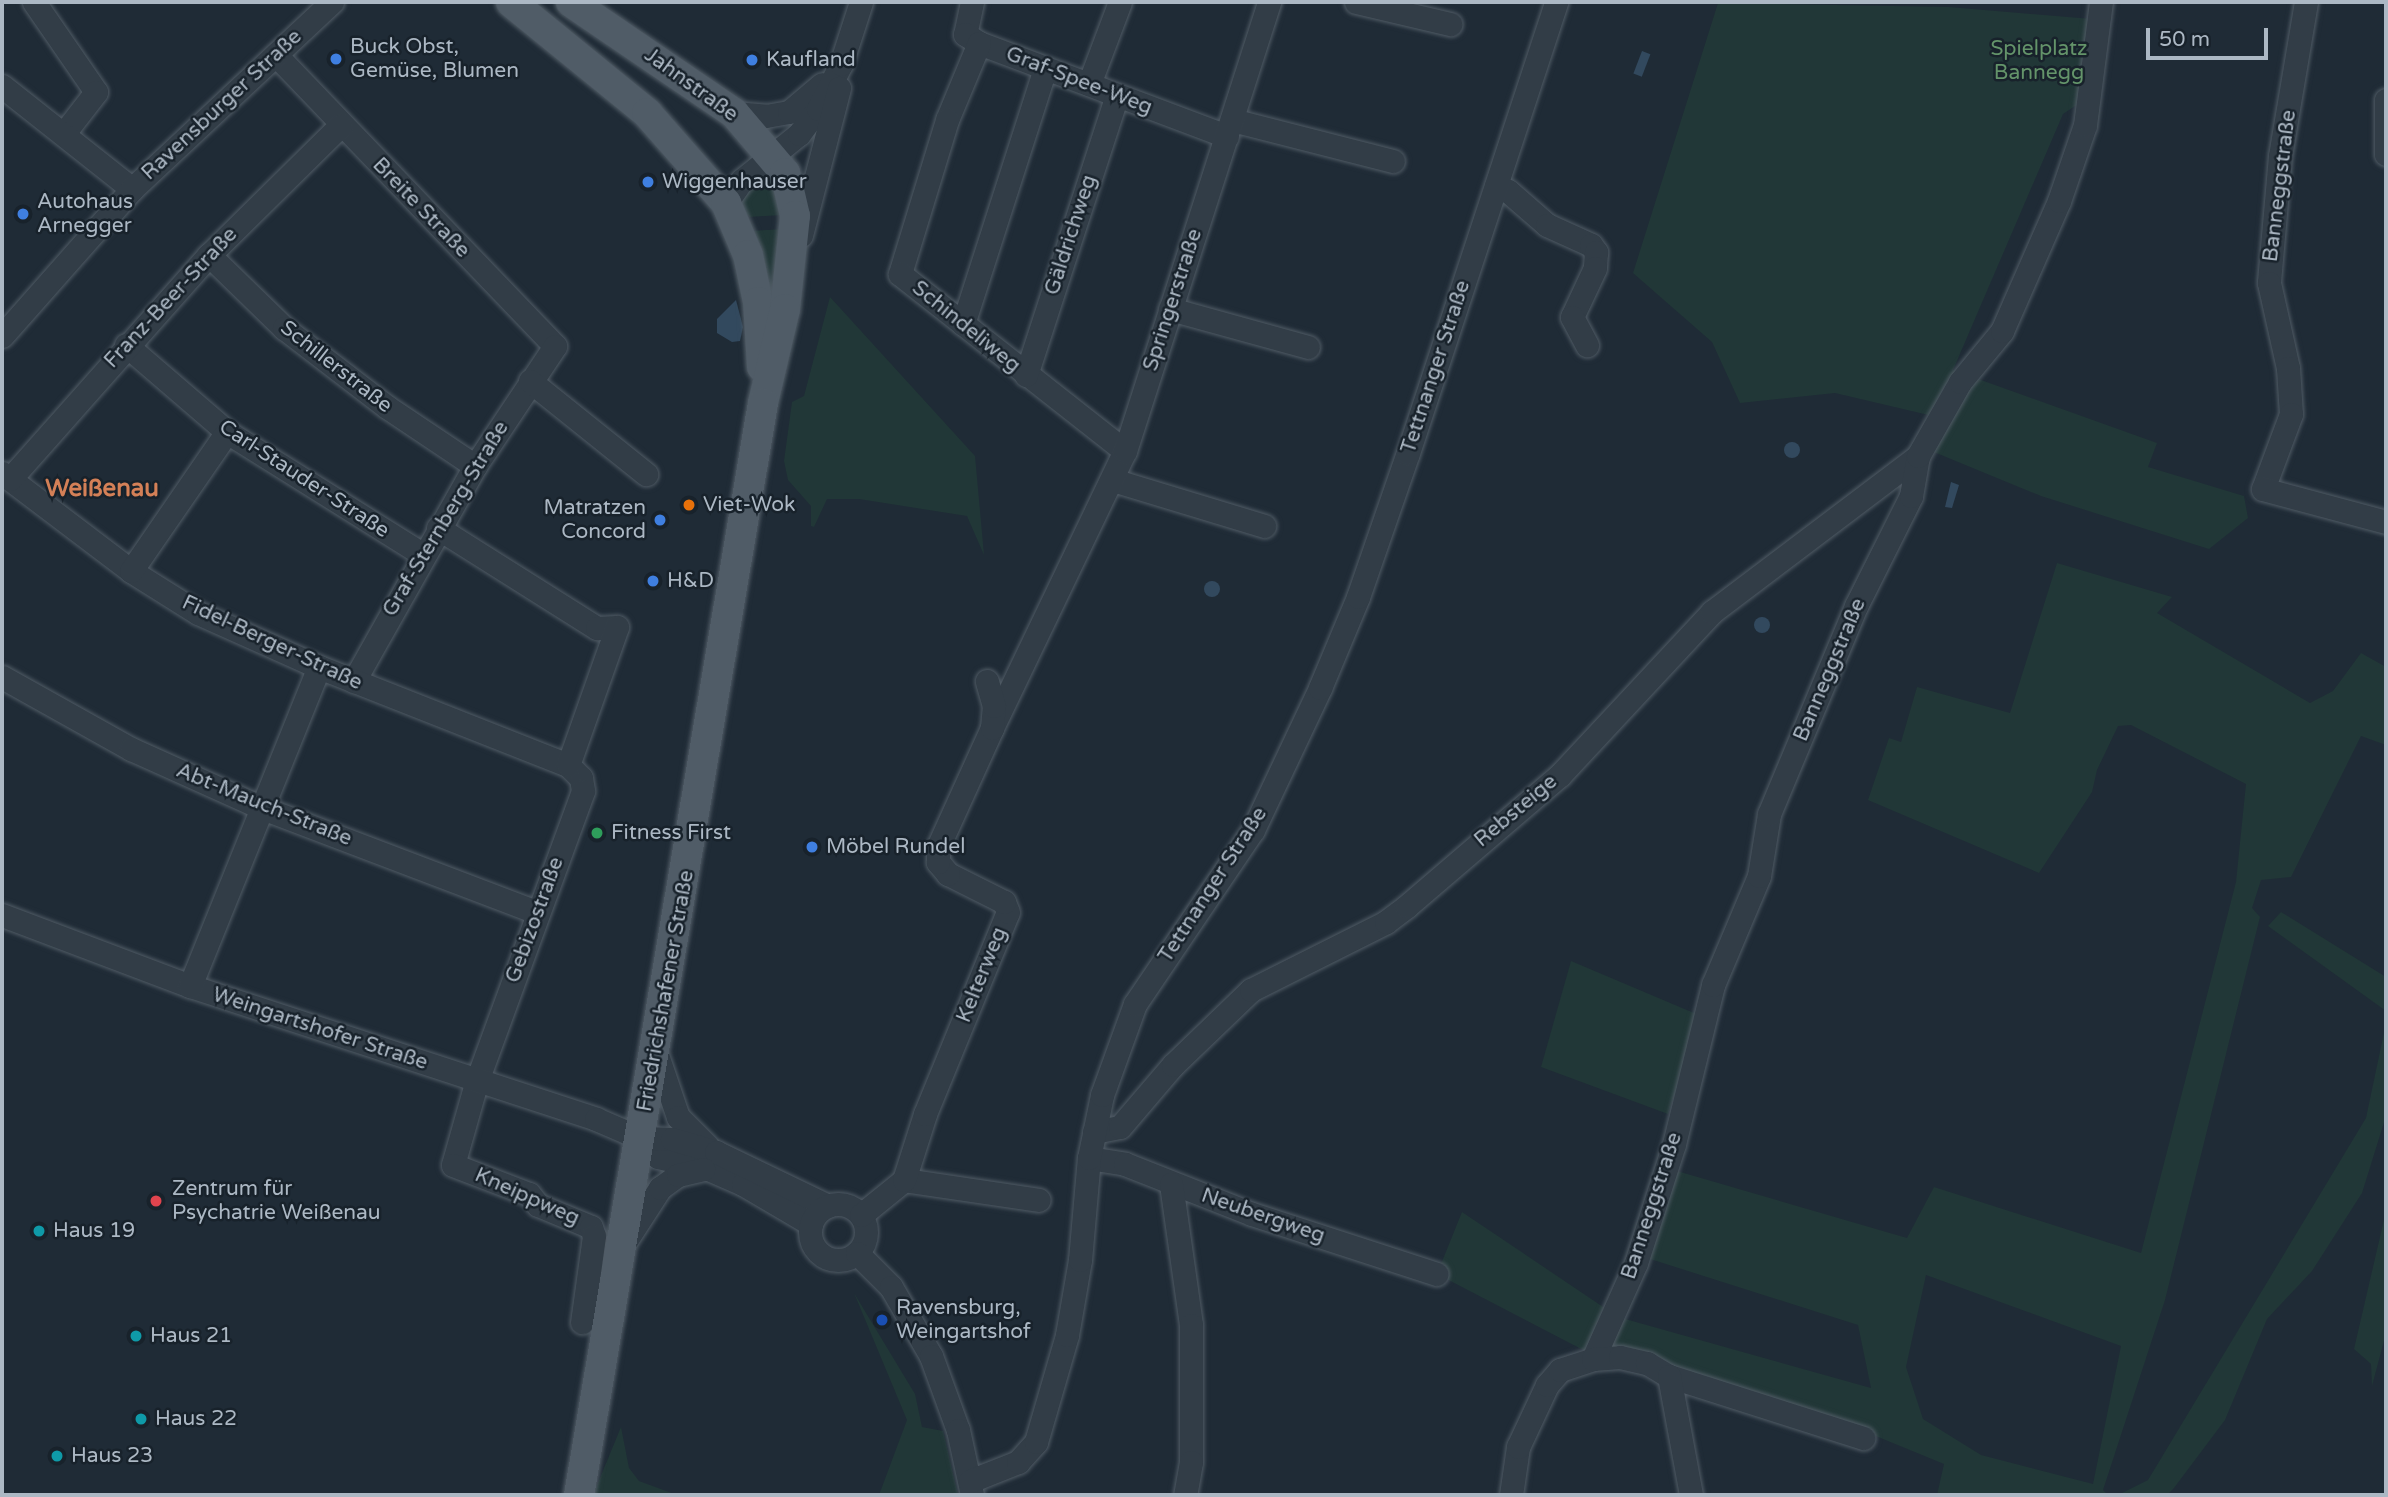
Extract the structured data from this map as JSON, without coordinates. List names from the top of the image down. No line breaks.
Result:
{"streets":{"main road":["Jahnstraße","Friedrichshafener Straße"],"street":["Graf-Spee-Weg","Ravensburger Straße","Banneggstraße","Breite Straße","Gäldrichweg","Franz-Beer-Straße","Springerstraße","Schindeliweg","Schillerstraße","Tettnanger Straße","Carl-Stauder-Straße","Graf-Sternberg-Straße","Fidel-Berger-Straße","Abt-Mauch-Straße","Rebsteige","Gebizostraße","Kelterweg","Weingartshofer Straße","Kneippweg","Neubergweg"]},"crossings":[["Graf-Spee-Weg","Gäldrichweg"],["Graf-Spee-Weg","Springerstraße"],["Graf-Spee-Weg","Schindeliweg"],["Jahnstraße","Friedrichshafener Straße"],["Ravensburger Straße","Breite Straße"],["Banneggstraße","Rebsteige"],["Breite Straße","Franz-Beer-Straße"],["Breite Straße","Graf-Sternberg-Straße"],["Gäldrichweg","Schindeliweg"],["Franz-Beer-Straße","Schillerstraße"],["Franz-Beer-Straße","Carl-Stauder-Straße"],["Franz-Beer-Straße","Fidel-Berger-Straße"],["Springerstraße","Schindeliweg"],["Springerstraße","Kelterweg"],["Schillerstraße","Graf-Sternberg-Straße"],["Tettnanger Straße","Rebsteige"],["Tettnanger Straße","Neubergweg"],["Carl-Stauder-Straße","Graf-Sternberg-Straße"],["Graf-Sternberg-Straße","Fidel-Berger-Straße"],["Fidel-Berger-Straße","Gebizostraße"],["Abt-Mauch-Straße","Gebizostraße"],["Gebizostraße","Weingartshofer Straße"],["Gebizostraße","Kneippweg"],["Friedrichshafener Straße","Weingartshofer Straße"],["Weingartshofer Straße","Kneippweg"]],"districts":["Weißenau"],"parks":["Spielplatz Bannegg"],"places":["Buck Obst, Gemüse, Blumen","Kaufland","Wiggenhauser","Autohaus Arnegger","Viet-Wok","Matratzen Concord","H&D","Fitness First","Möbel Rundel","Zentrum für Psychatrie Weißenau","Haus 19","Ravensburg, Weingartshof","Haus 21","Haus 22","Haus 23"],"scale_bar":"50 m"}
